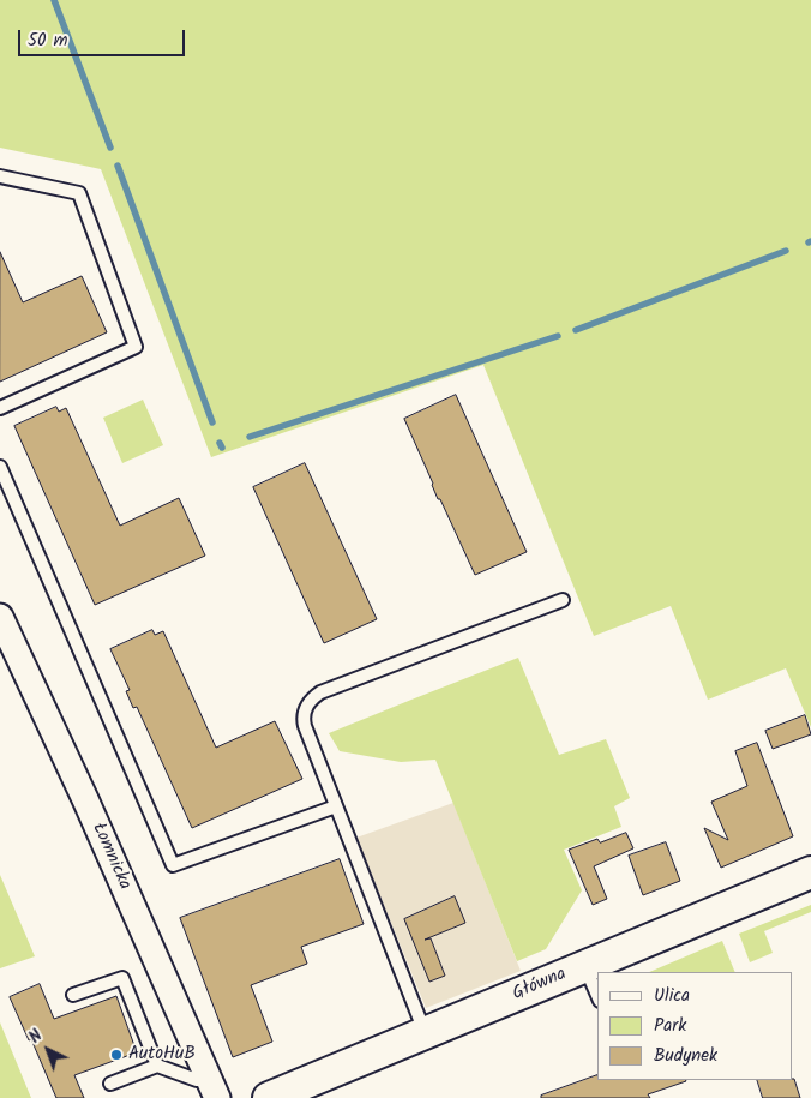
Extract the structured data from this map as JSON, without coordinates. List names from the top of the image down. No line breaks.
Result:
{"streets":{"street":["Łomnicka","Główna"]},"places":["AutoHuB"],"legend":["Ulica","Park","Budynek"],"scale_bar":"50 m","north":"top left"}
